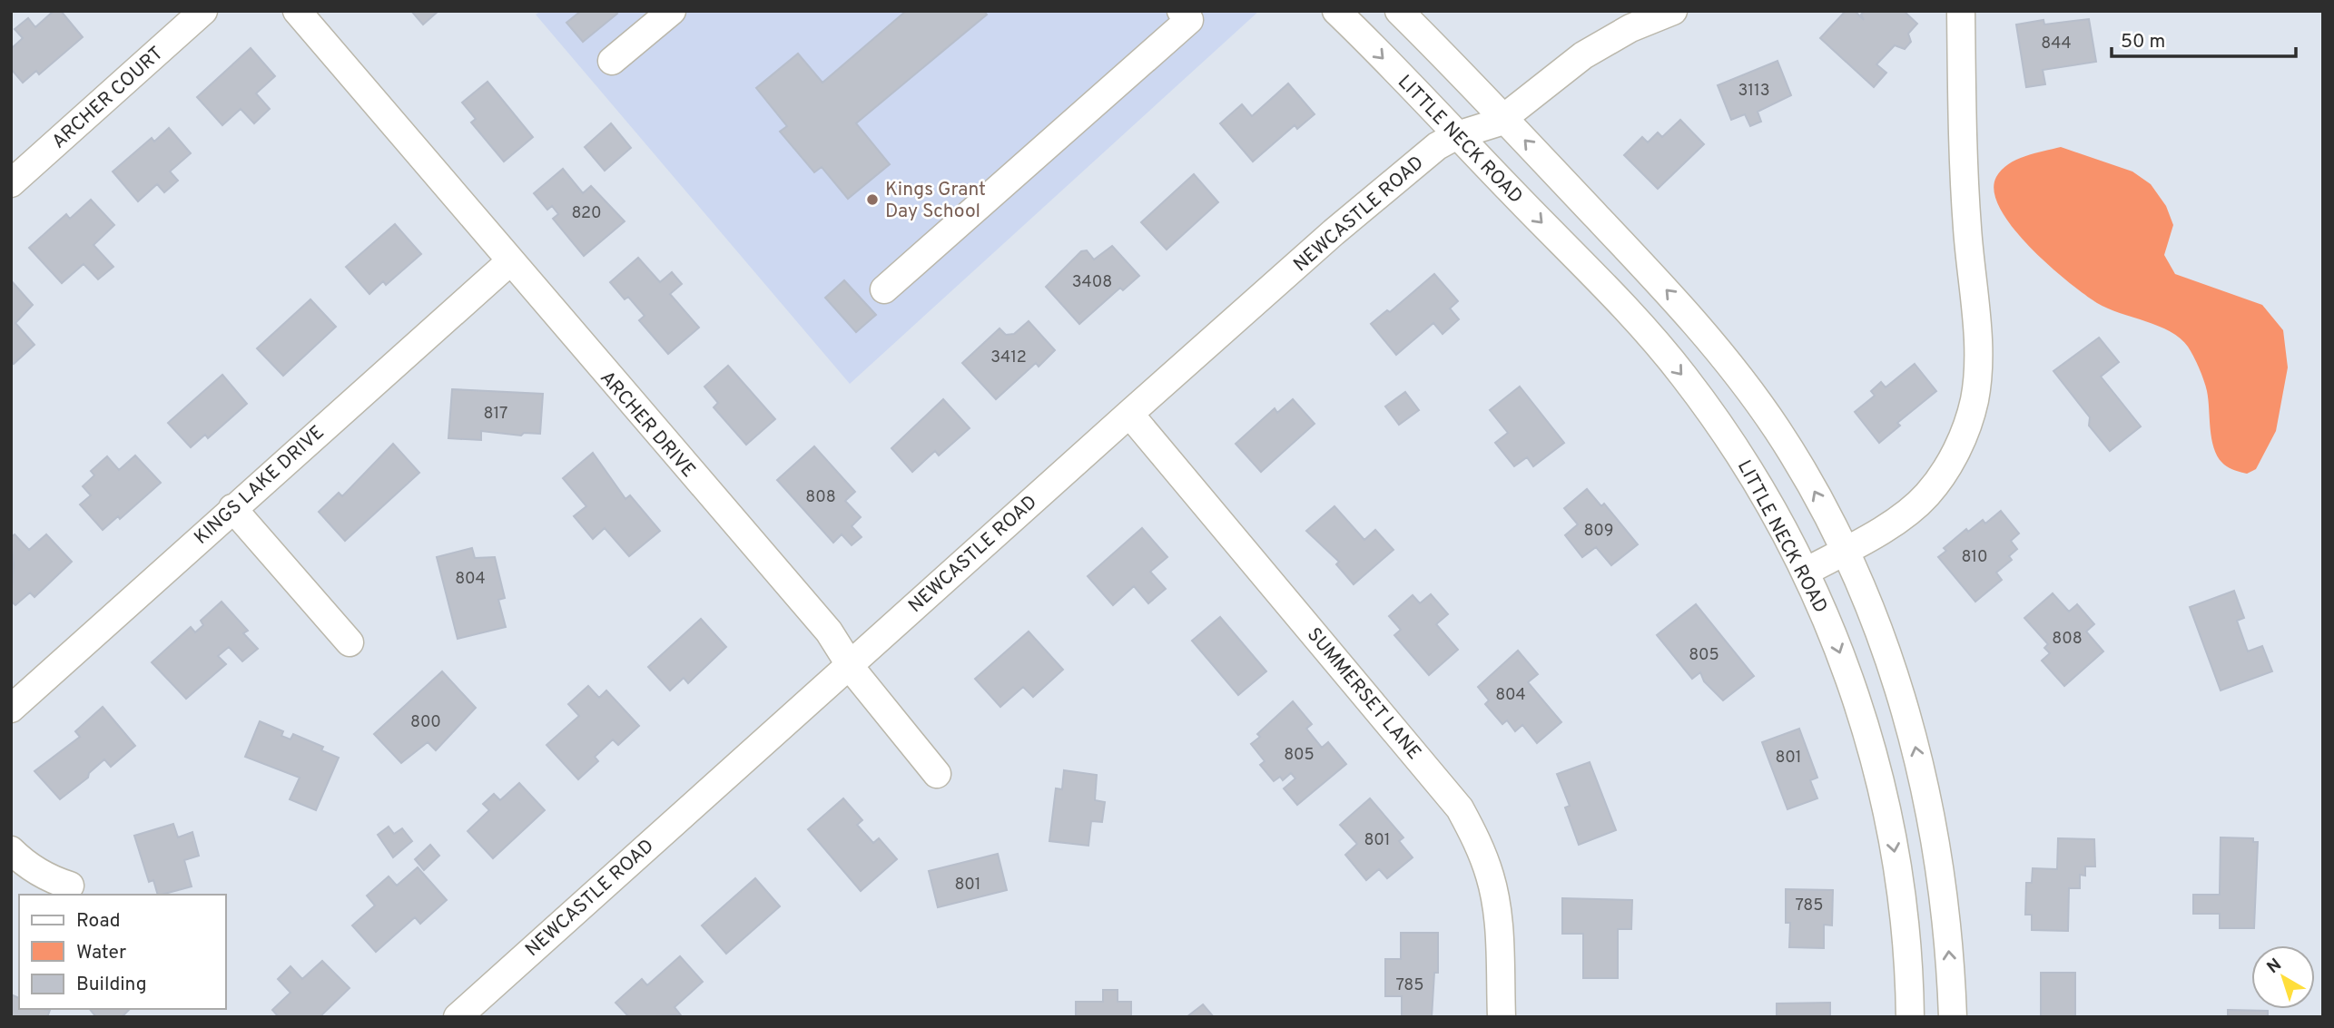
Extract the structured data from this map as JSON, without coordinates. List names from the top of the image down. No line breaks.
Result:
{"streets":{"street":["ARCHER COURT","LITTLE NECK ROAD","NEWCASTLE ROAD","ARCHER DRIVE","KINGS LAKE DRIVE","SUMMERSET LANE"]},"crossings":[["LITTLE NECK ROAD","NEWCASTLE ROAD"],["NEWCASTLE ROAD","ARCHER DRIVE"],["NEWCASTLE ROAD","SUMMERSET LANE"],["ARCHER DRIVE","KINGS LAKE DRIVE"]],"places":["Kings Grant Day School"],"house_numbers":["844","3113","820","3408","3412","817","808","809","810","804","808","805","804","800","805","801","801","801","785","785"],"legend":["Road","Water","Building"],"scale_bar":"50 m","north":"top left"}
